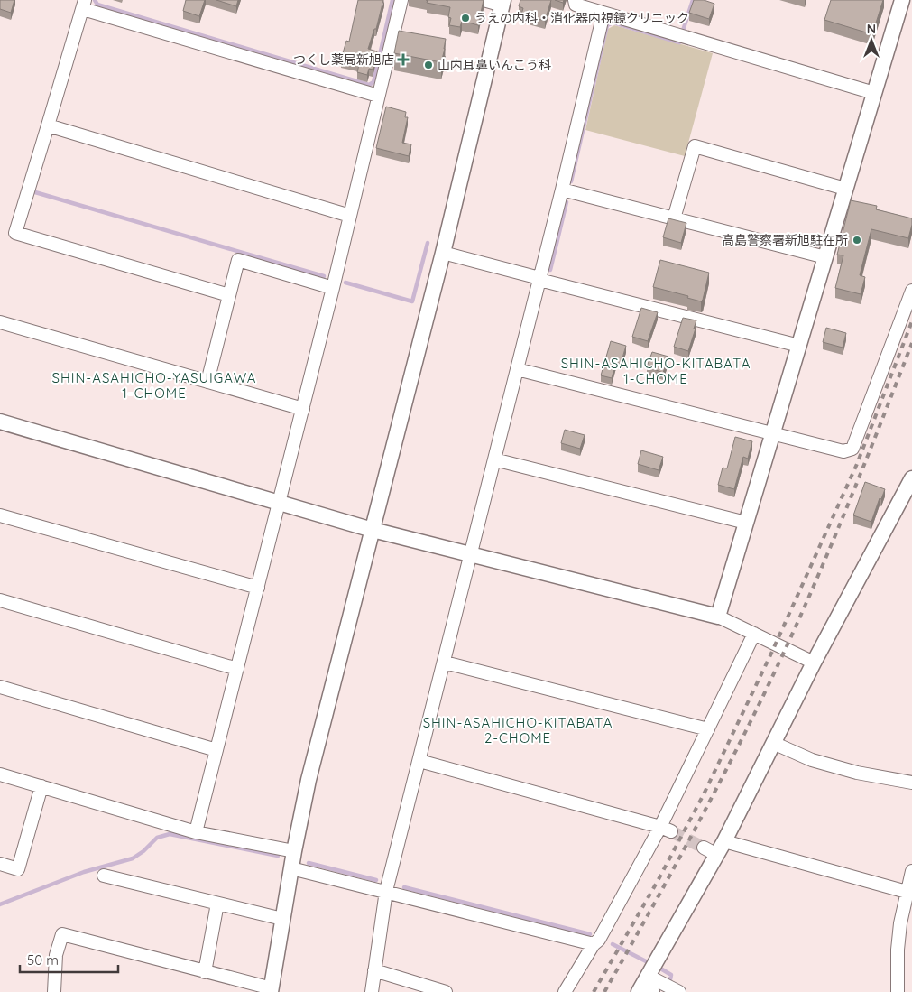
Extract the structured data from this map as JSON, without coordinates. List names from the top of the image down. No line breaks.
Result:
{"districts":["SHIN-ASAHICHO-KITABATA 1-CHOME","SHIN-ASAHICHO-YASUIGAWA 1-CHOME","SHIN-ASAHICHO-KITABATA 2-CHOME"],"places":{"other":["うえの内科・消化器内視鏡クリニック","山内耳鼻いんこう科","高島警察署新旭駐在所"],"health":["つくし薬局新旭店"]},"scale_bar":"50 m","north":"top"}
